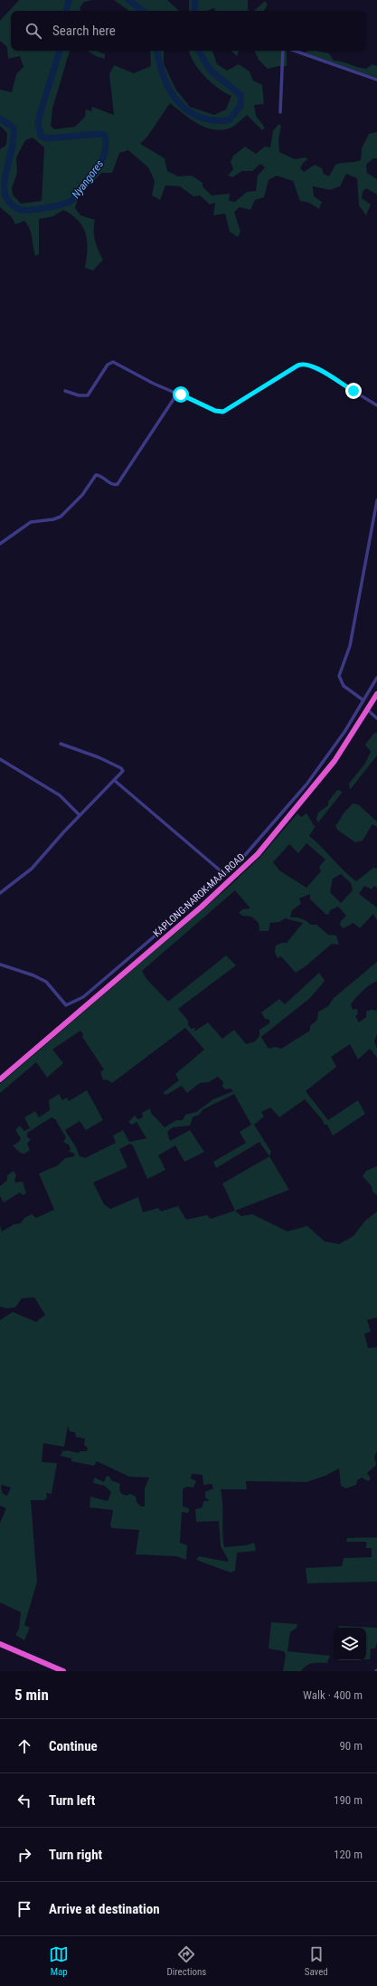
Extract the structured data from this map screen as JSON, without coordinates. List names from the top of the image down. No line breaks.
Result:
{"streets":{"highway":["KAPLONG-NAROK-MAAI ROAD"]},"water":["Nyangores"],"page":{"search":"Search here","heading":["5 min","Walk · 400 m"],"list":[["Continue","90 m"],["Turn left","190 m"],["Turn right","120 m"],"Arrive at destination"],"nav":["Map","Directions","Saved"]}}
